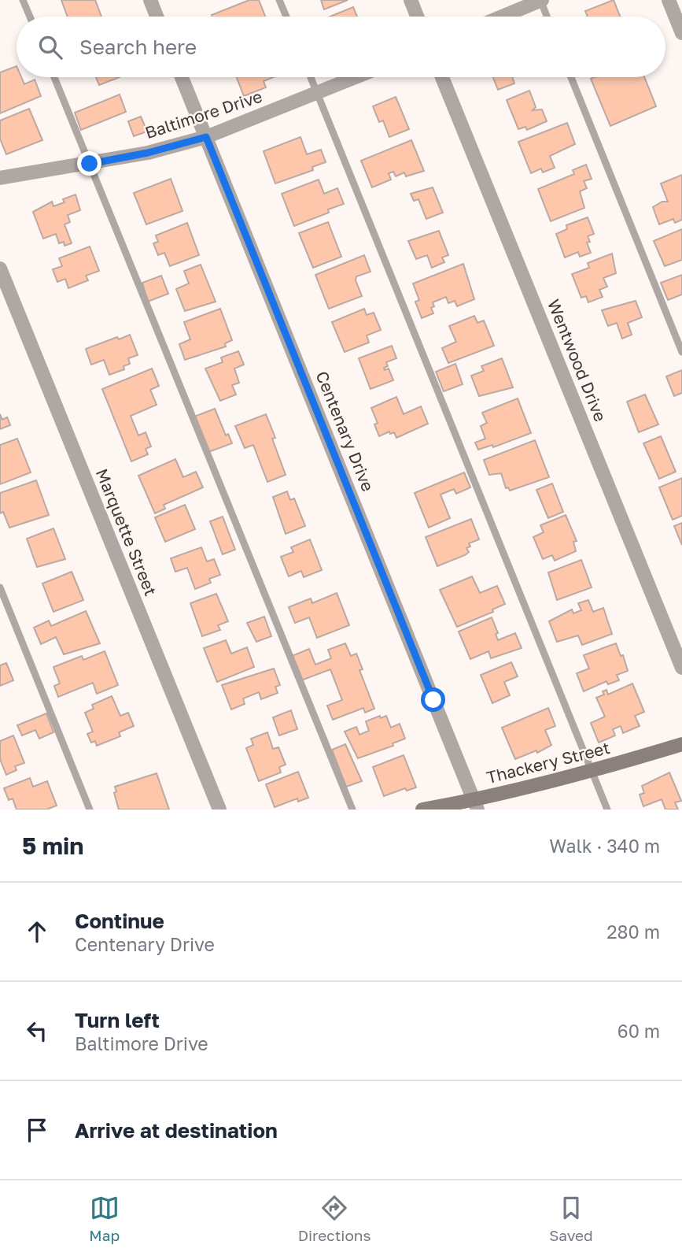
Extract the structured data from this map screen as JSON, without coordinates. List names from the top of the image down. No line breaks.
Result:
{"streets":{"street":["Baltimore Drive","Wentwood Drive","Centenary Drive","Marquette Street","Thackery Street"]},"crossings":[["Baltimore Drive","Centenary Drive"],["Centenary Drive","Thackery Street"]],"page":{"search":"Search here","heading":["5 min","Walk · 340 m"],"list":[["Continue","Centenary Drive","280 m"],["Turn left","Baltimore Drive","60 m"],"Arrive at destination"],"nav":["Map","Directions","Saved"]}}
